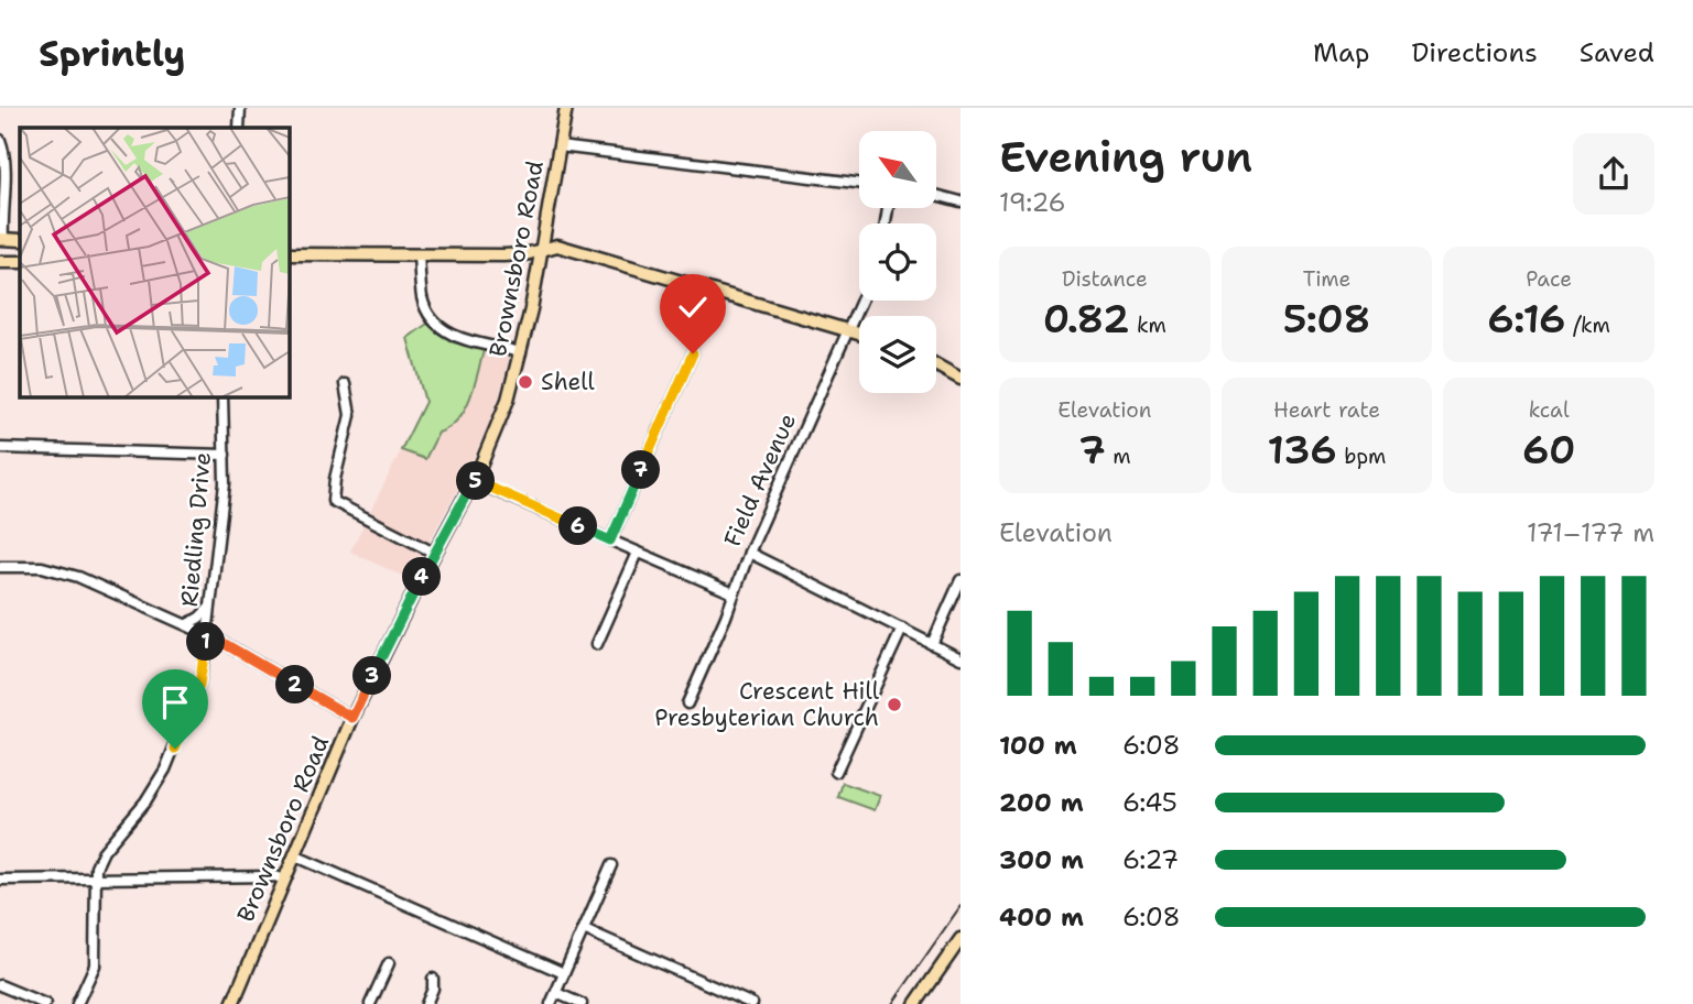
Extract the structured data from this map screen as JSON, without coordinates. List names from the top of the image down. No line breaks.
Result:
{"streets":{"main road":["Brownsboro Road"],"street":["Field Avenue","Riedling Drive"]},"places":["Shell","Crescent Hill Presbyterian Church"],"north":"top left","page":{"header":"Sprintly","nav":["Map","Directions","Saved"],"heading":["Evening run","19:26"],"stats":[["Distance","0.82 km"],["Time","5:08"],["Pace","6:16 /km"],["Elevation","7 m"],["Heart rate","136 bpm"],["kcal","60"]],"pins":["7","5","6","4","1","3","2"],"chart":["Elevation","171–177 m"],"list":[{"name":"100 m","note":"6:08"},{"name":"200 m","note":"6:45"},{"name":"300 m","note":"6:27"},{"name":"400 m","note":"6:08"}]}}
